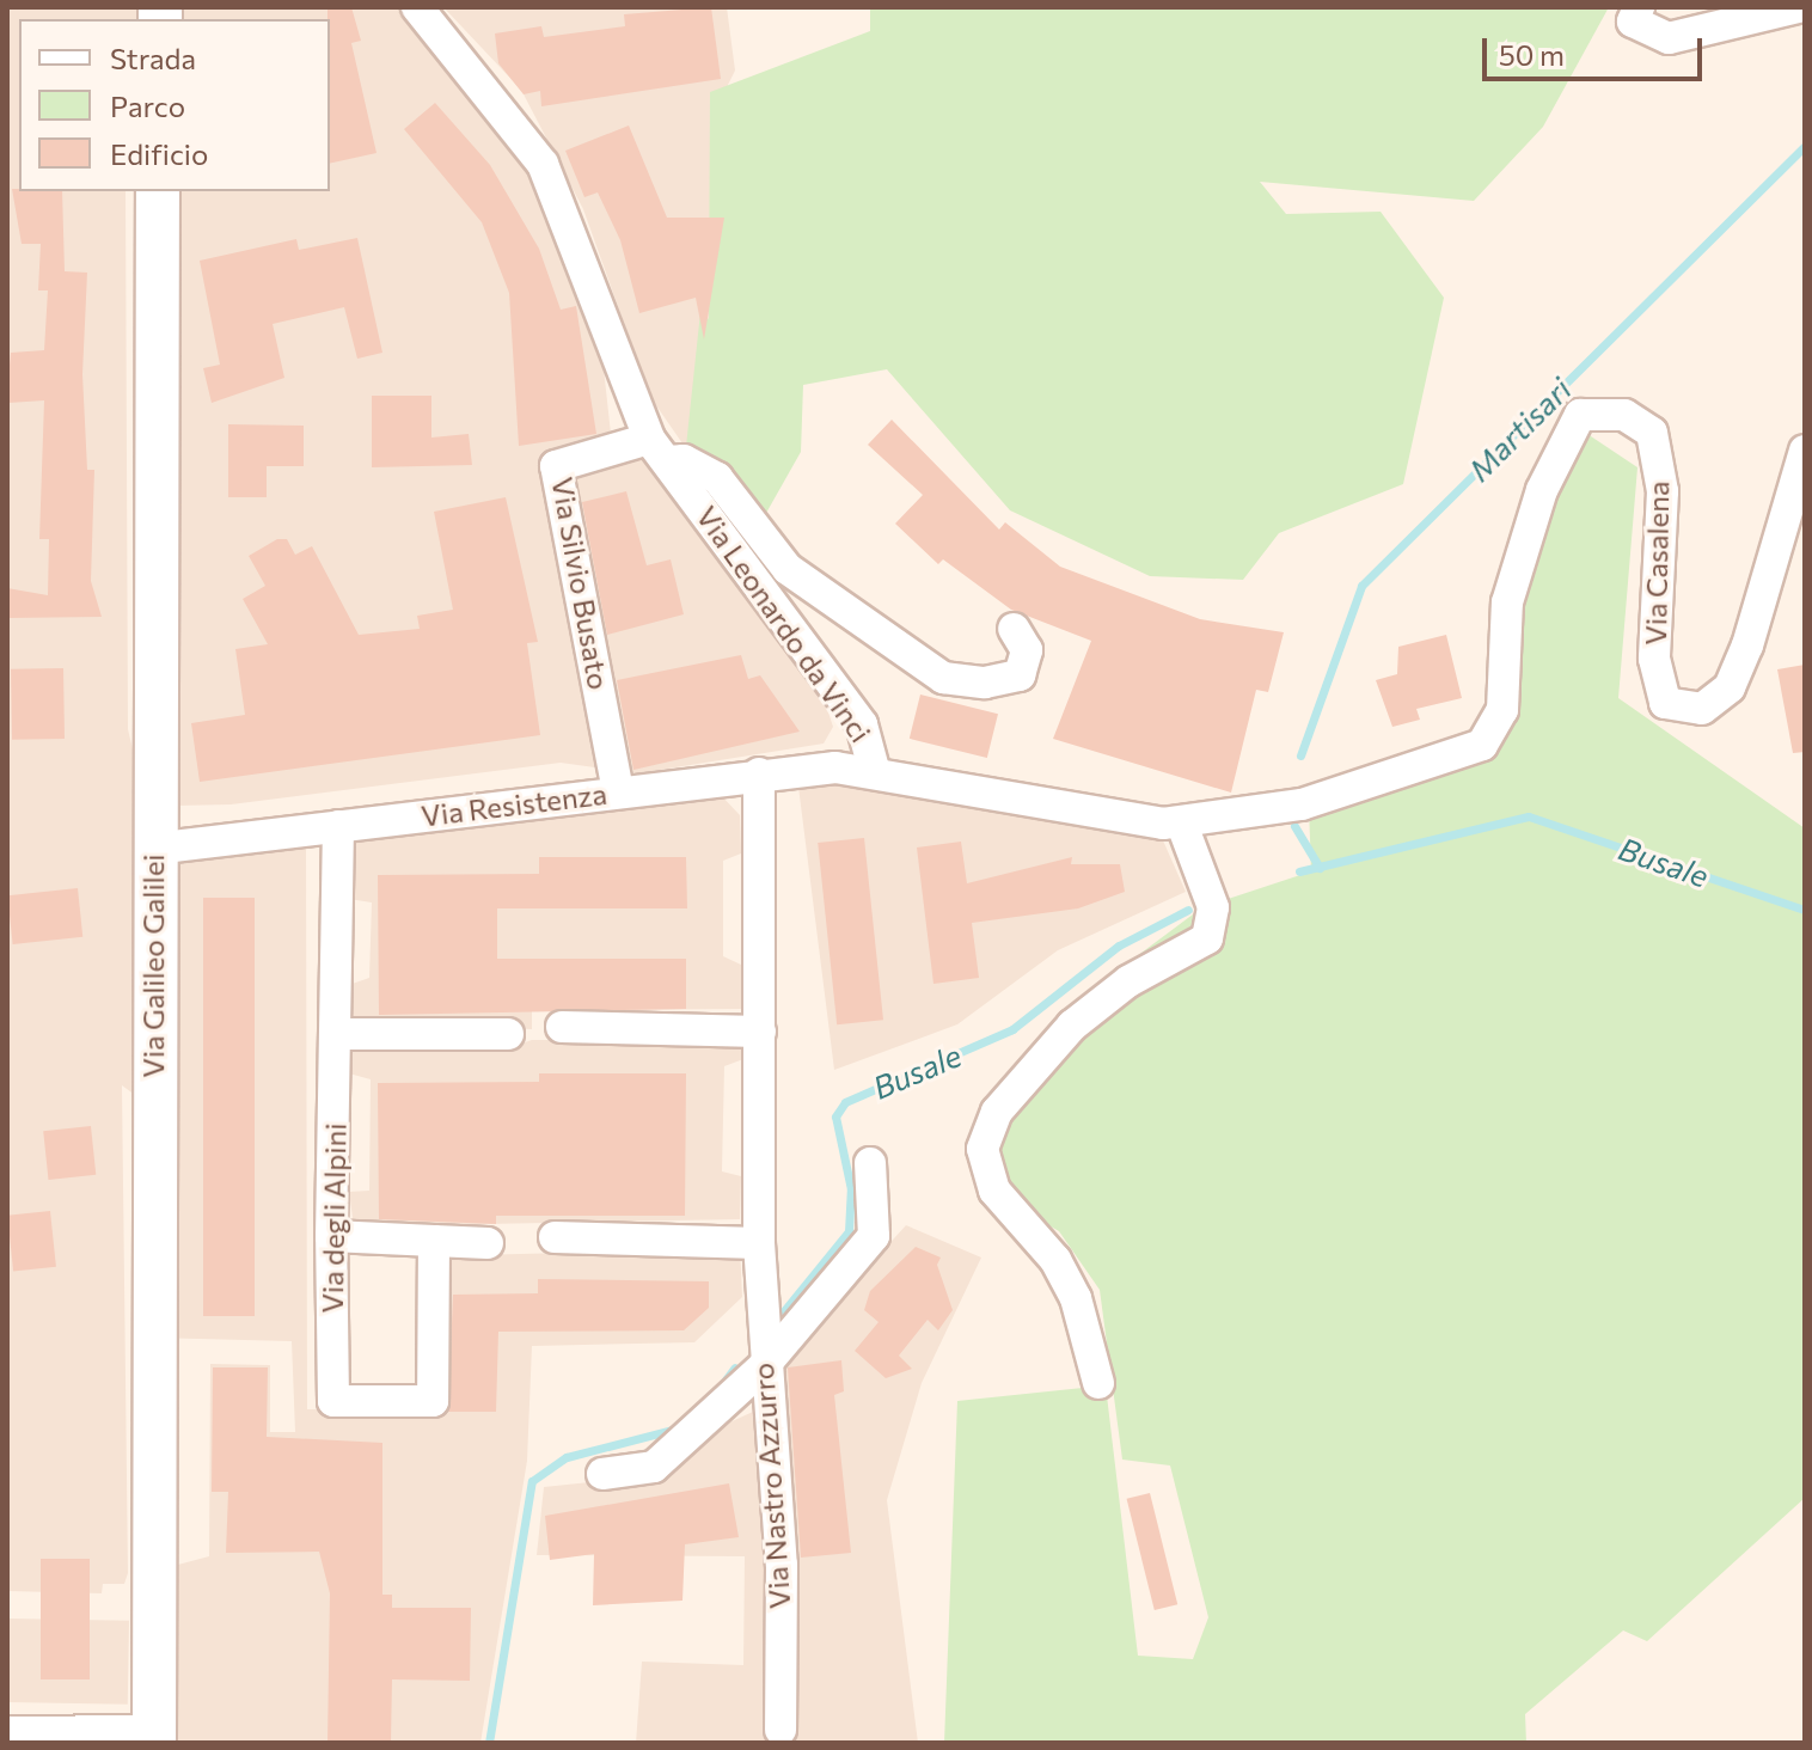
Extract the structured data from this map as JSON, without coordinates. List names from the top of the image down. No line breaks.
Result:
{"streets":{"main road":["Via Galileo Galilei"],"street":["Via Casalena","Via Silvio Busato","Via Leonardo da Vinci","Via Resistenza","Via degli Alpini","Via Nastro Azzurro"]},"crossings":[["Via Casalena","Via Leonardo da Vinci"],["Via Silvio Busato","Via Leonardo da Vinci"],["Via Silvio Busato","Via Resistenza"],["Via Leonardo da Vinci","Via Resistenza"],["Via Resistenza","Via Galileo Galilei"],["Via Resistenza","Via degli Alpini"],["Via Resistenza","Via Nastro Azzurro"]],"water":["Martisari","Busale"],"legend":["Strada","Parco","Edificio"],"scale_bar":"50 m"}
